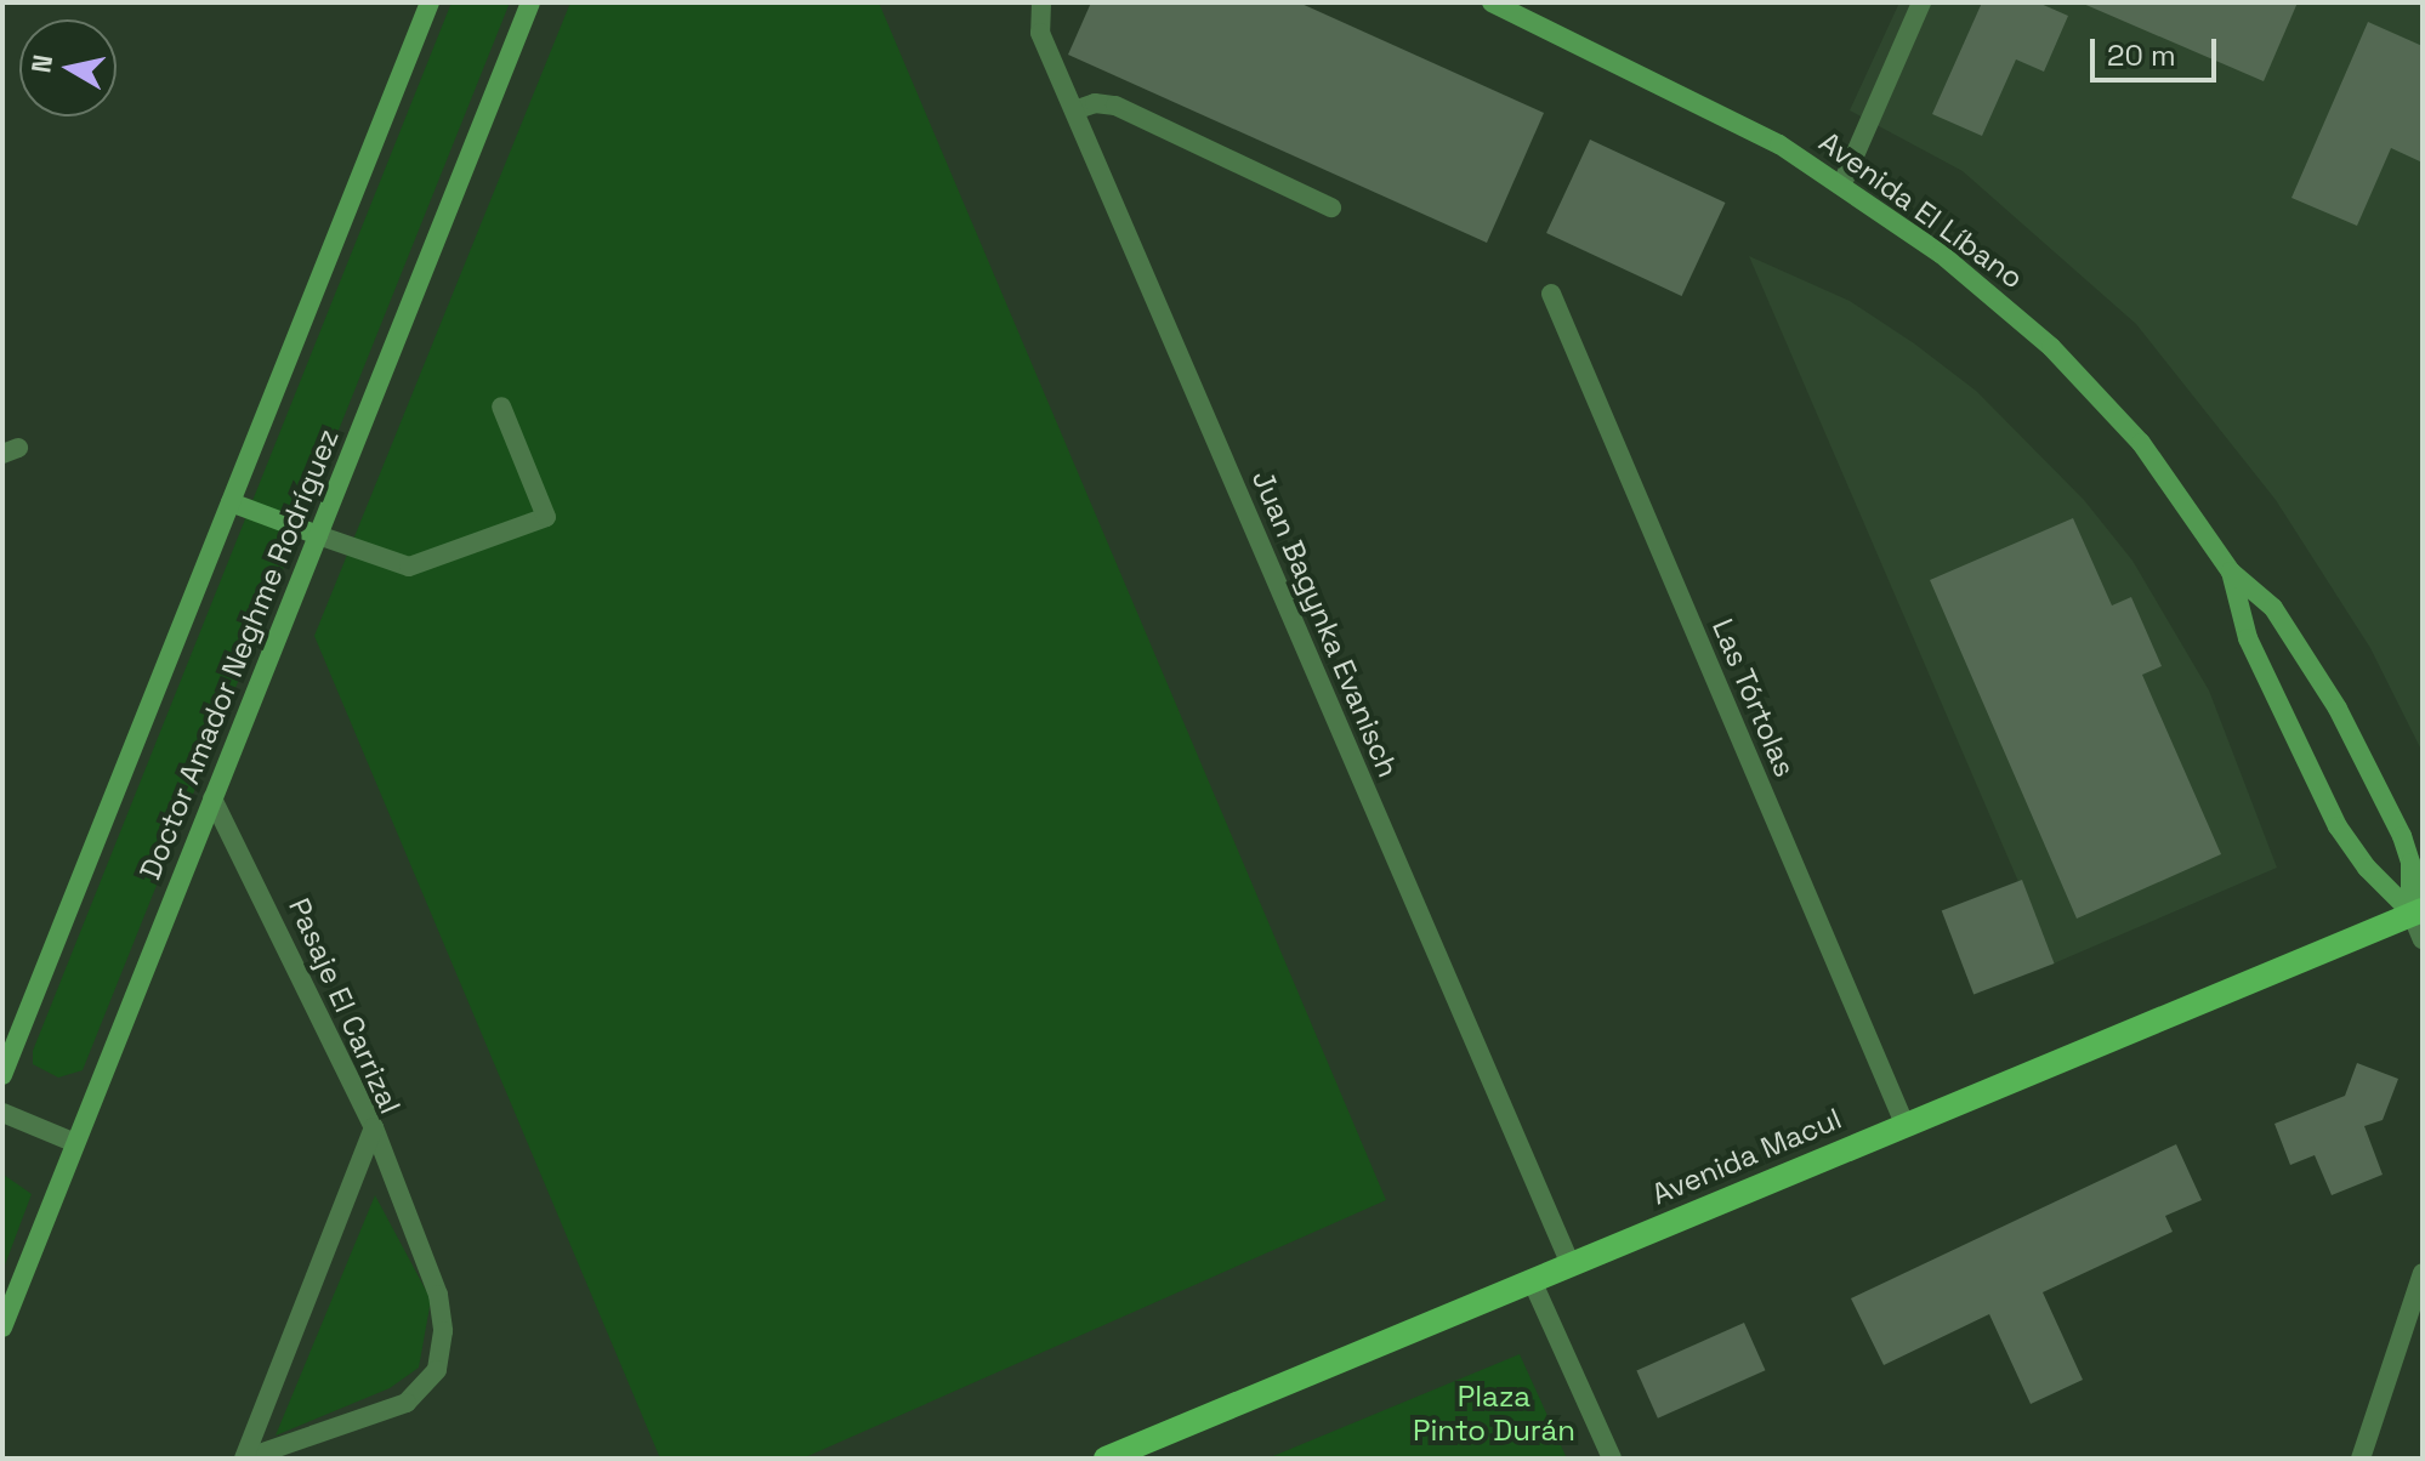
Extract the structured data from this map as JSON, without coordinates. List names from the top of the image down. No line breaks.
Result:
{"streets":{"main road":["Avenida El Líbano","Doctor Amador Neghme Rodríguez","Avenida Macul"],"street":["Juan Bagynka Evanisch","Las Tórtolas","Pasaje El Carrizal"]},"crossings":[["Avenida El Líbano","Avenida Macul"],["Juan Bagynka Evanisch","Avenida Macul"],["Doctor Amador Neghme Rodríguez","Pasaje El Carrizal"],["Las Tórtolas","Avenida Macul"]],"parks":["Plaza Pinto Durán"],"scale_bar":"20 m","north":"left"}
